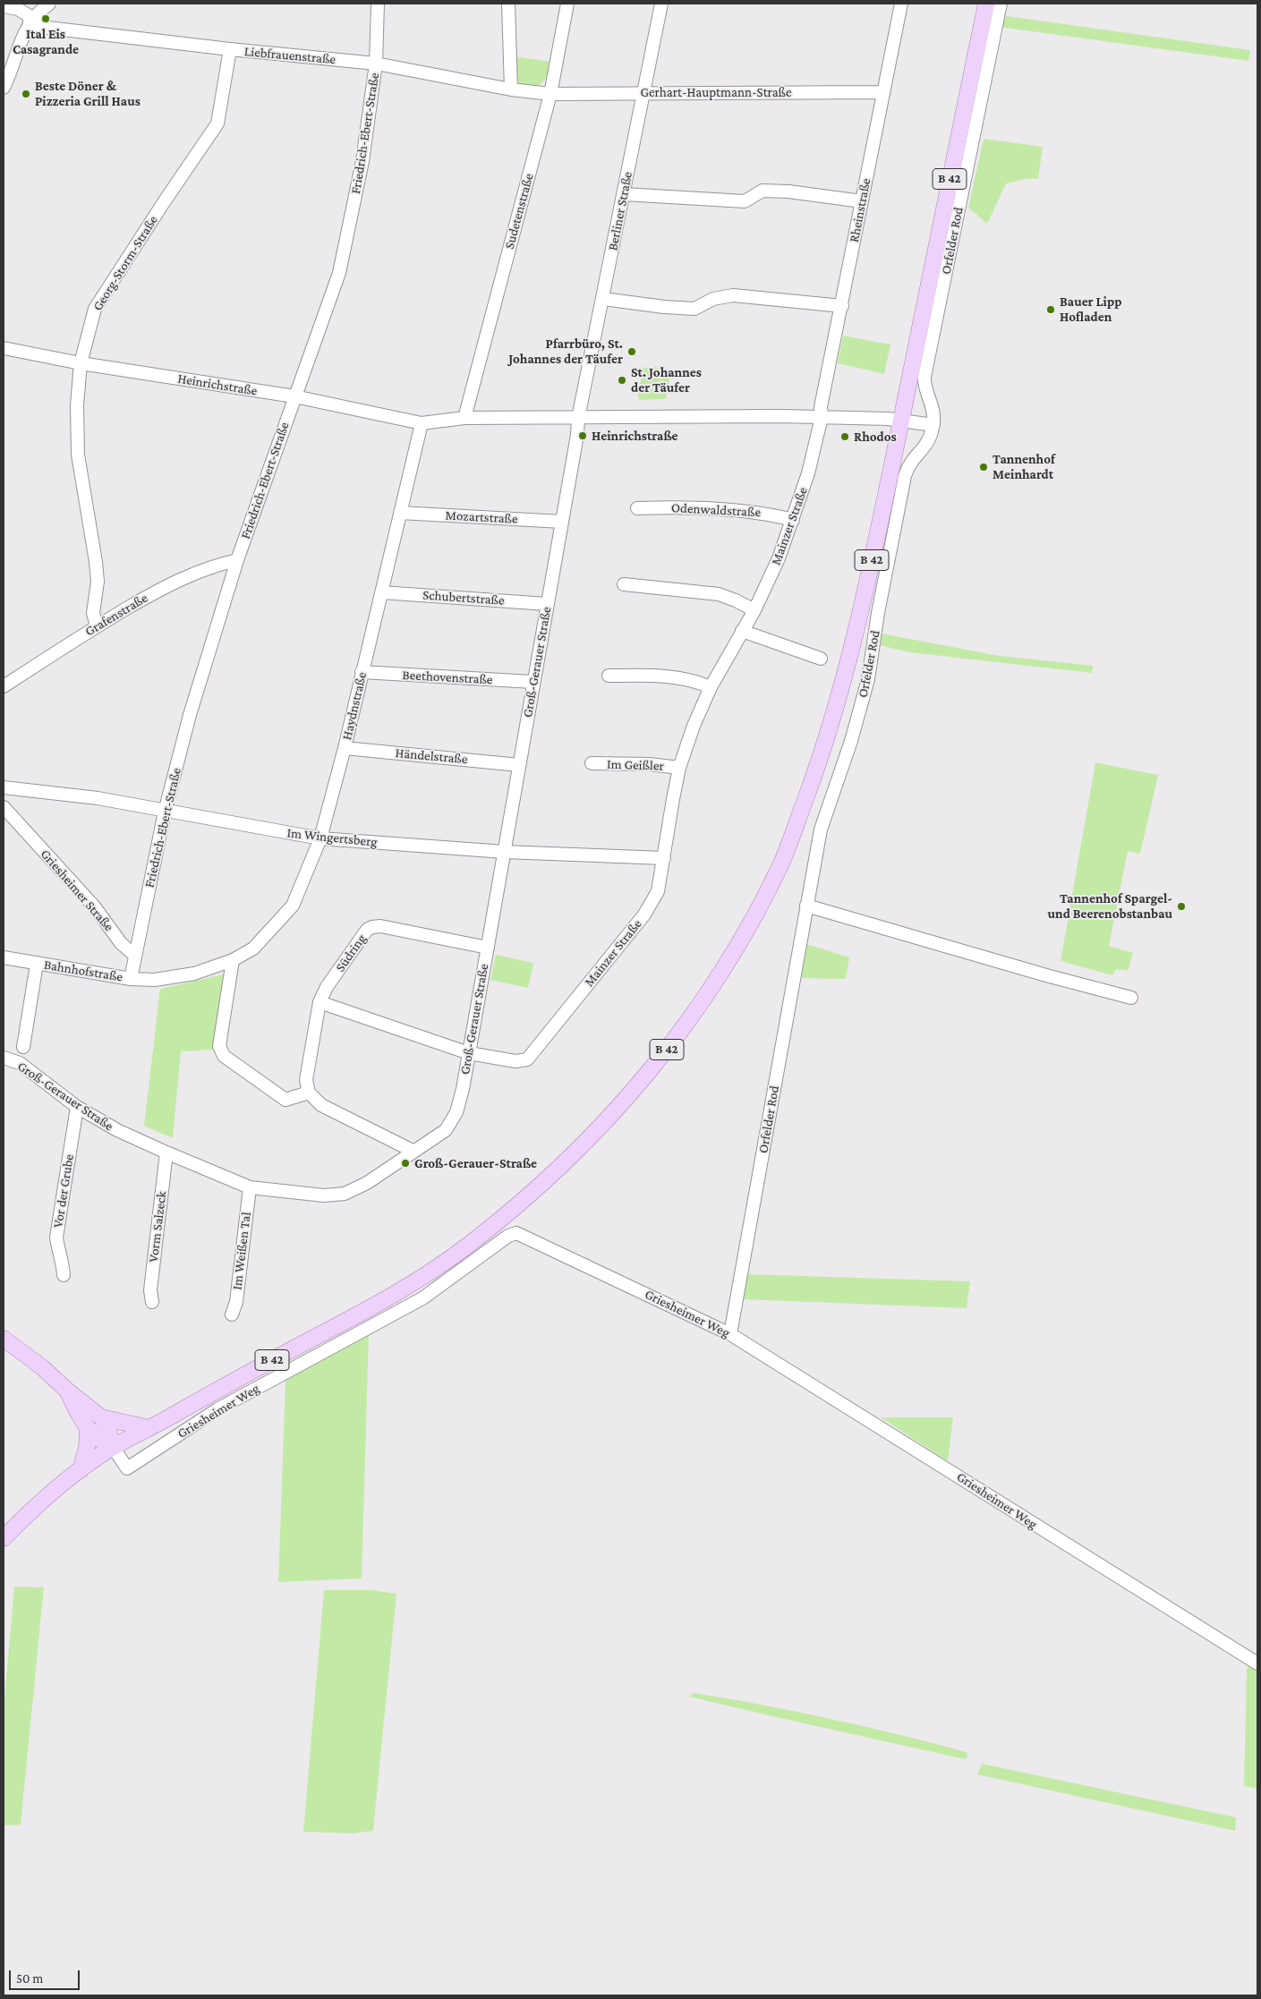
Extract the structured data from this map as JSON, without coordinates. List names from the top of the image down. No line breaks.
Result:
{"streets":{"main road":["B 42"],"street":["Liebfrauenstraße","Gerhart-Hauptmann-Straße","Friedrich-Ebert-Straße","Rheinstraße","Sudetenstraße","Berliner Straße","Orfelder Rod","Georg-Storm-Straße","Heinrichstraße","Odenwaldstraße","Mozartstraße","Mainzer Straße","Schubertstraße","Grafenstraße","Groß-Gerauer Straße","Beethovenstraße","Haydnstraße","Händelstraße","Im Geißler","Im Wingertsberg","Griesheimer Straße","Südring","Bahnhofstraße","Vor der Grube","Vorm Salzeck","Im Weißen Tal","Griesheimer Weg"]},"crossings":[["Liebfrauenstraße","Gerhart-Hauptmann-Straße"],["Liebfrauenstraße","Friedrich-Ebert-Straße"],["Liebfrauenstraße","Sudetenstraße"],["Liebfrauenstraße","Georg-Storm-Straße"],["Gerhart-Hauptmann-Straße","Rheinstraße"],["Gerhart-Hauptmann-Straße","Sudetenstraße"],["Gerhart-Hauptmann-Straße","Berliner Straße"],["Friedrich-Ebert-Straße","Heinrichstraße"],["Friedrich-Ebert-Straße","Grafenstraße"],["Friedrich-Ebert-Straße","Im Wingertsberg"],["Friedrich-Ebert-Straße","Griesheimer Straße"],["B 42","Heinrichstraße"],["B 42","Griesheimer Weg"],["Rheinstraße","Heinrichstraße"],["Rheinstraße","Mainzer Straße"],["Sudetenstraße","Heinrichstraße"],["Berliner Straße","Heinrichstraße"],["Berliner Straße","Groß-Gerauer Straße"],["Orfelder Rod","Griesheimer Weg"],["Georg-Storm-Straße","Heinrichstraße"],["Georg-Storm-Straße","Grafenstraße"],["Heinrichstraße","Mainzer Straße"],["Heinrichstraße","Groß-Gerauer Straße"],["Heinrichstraße","Haydnstraße"],["Odenwaldstraße","Mainzer Straße"],["Mozartstraße","Groß-Gerauer Straße"],["Mozartstraße","Haydnstraße"],["Mainzer Straße","Groß-Gerauer Straße"],["Mainzer Straße","Im Geißler"],["Mainzer Straße","Im Wingertsberg"],["Mainzer Straße","Südring"],["Schubertstraße","Groß-Gerauer Straße"],["Schubertstraße","Haydnstraße"],["Groß-Gerauer Straße","Beethovenstraße"],["Groß-Gerauer Straße","Händelstraße"],["Groß-Gerauer Straße","Im Wingertsberg"],["Groß-Gerauer Straße","Südring"],["Groß-Gerauer Straße","Vor der Grube"],["Groß-Gerauer Straße","Vorm Salzeck"],["Groß-Gerauer Straße","Im Weißen Tal"],["Beethovenstraße","Haydnstraße"],["Haydnstraße","Händelstraße"],["Haydnstraße","Im Wingertsberg"],["Haydnstraße","Bahnhofstraße"]],"places":["Ital Eis Casagrande","Beste Döner & Pizzeria Grill Haus","Bauer Lipp Hofladen","Pfarrbüro, St. Johannes der Täufer","St. Johannes der Täufer","Heinrichstraße","Rhodos","Tannenhof Meinhardt","Tannenhof Spargel- und Beerenobstanbau","Groß-Gerauer-Straße"],"scale_bar":"50 m"}
